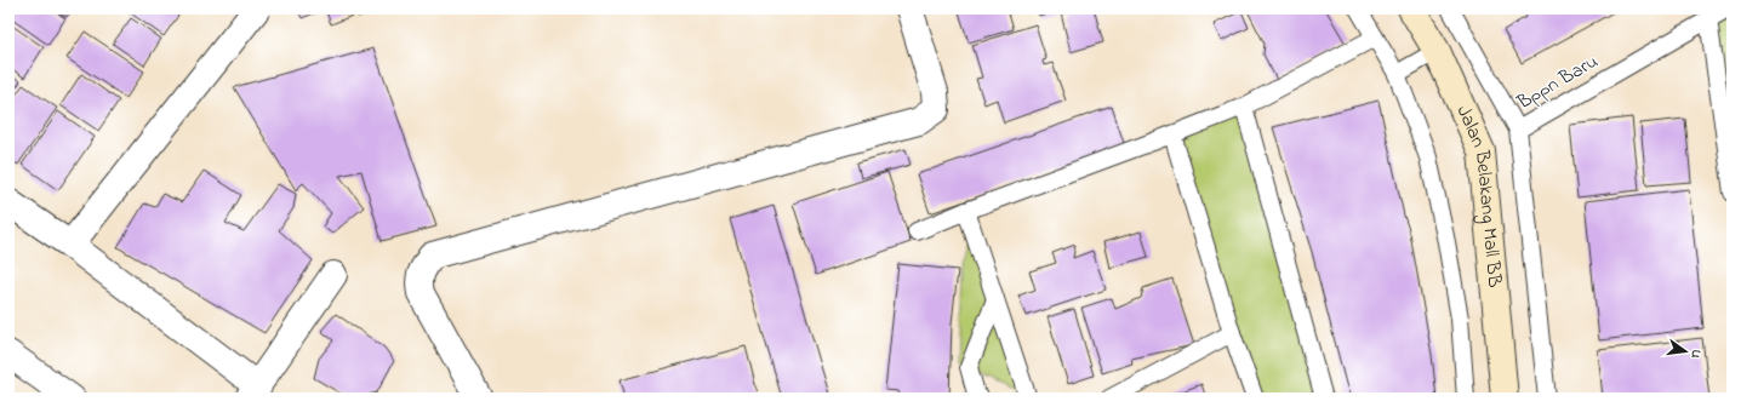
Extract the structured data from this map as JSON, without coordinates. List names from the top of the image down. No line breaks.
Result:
{"streets":{"main road":["Jalan Belakang Mall BB"],"lane":["Bppn Baru"]},"north":"right"}
